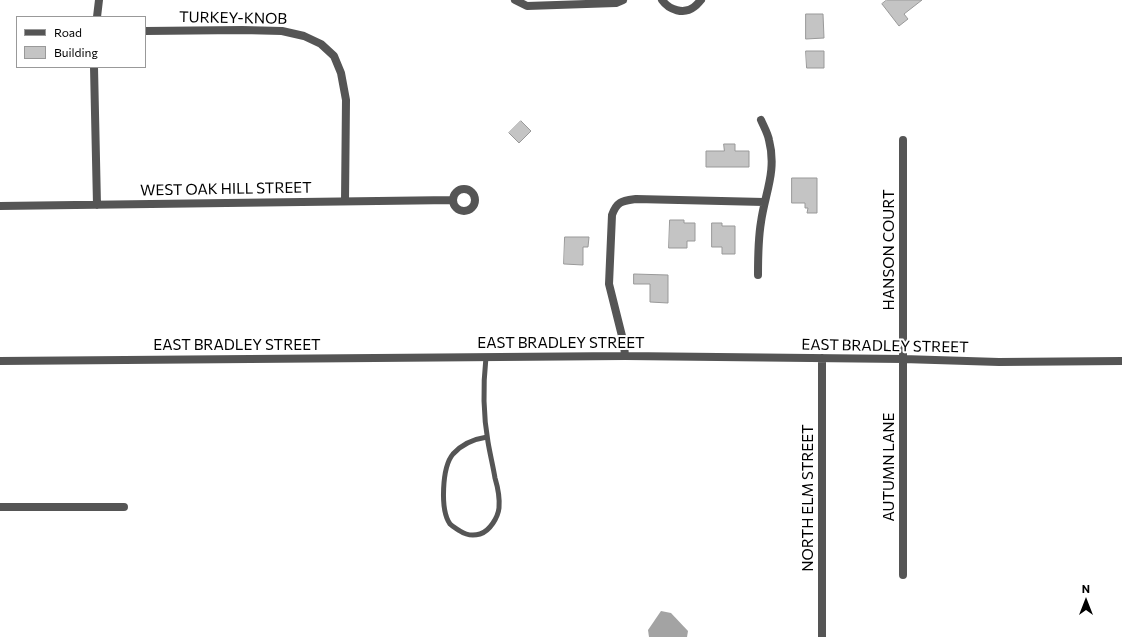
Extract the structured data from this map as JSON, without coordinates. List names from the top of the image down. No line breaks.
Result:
{"streets":{"street":["TURKEY-KNOB","WEST OAK HILL STREET","HANSON COURT","EAST BRADLEY STREET","AUTUMN LANE","NORTH ELM STREET"]},"crossings":[["TURKEY-KNOB","WEST OAK HILL STREET"],["HANSON COURT","EAST BRADLEY STREET"],["HANSON COURT","AUTUMN LANE"],["EAST BRADLEY STREET","AUTUMN LANE"],["EAST BRADLEY STREET","NORTH ELM STREET"]],"legend":["Road","Building"],"north":"top"}
